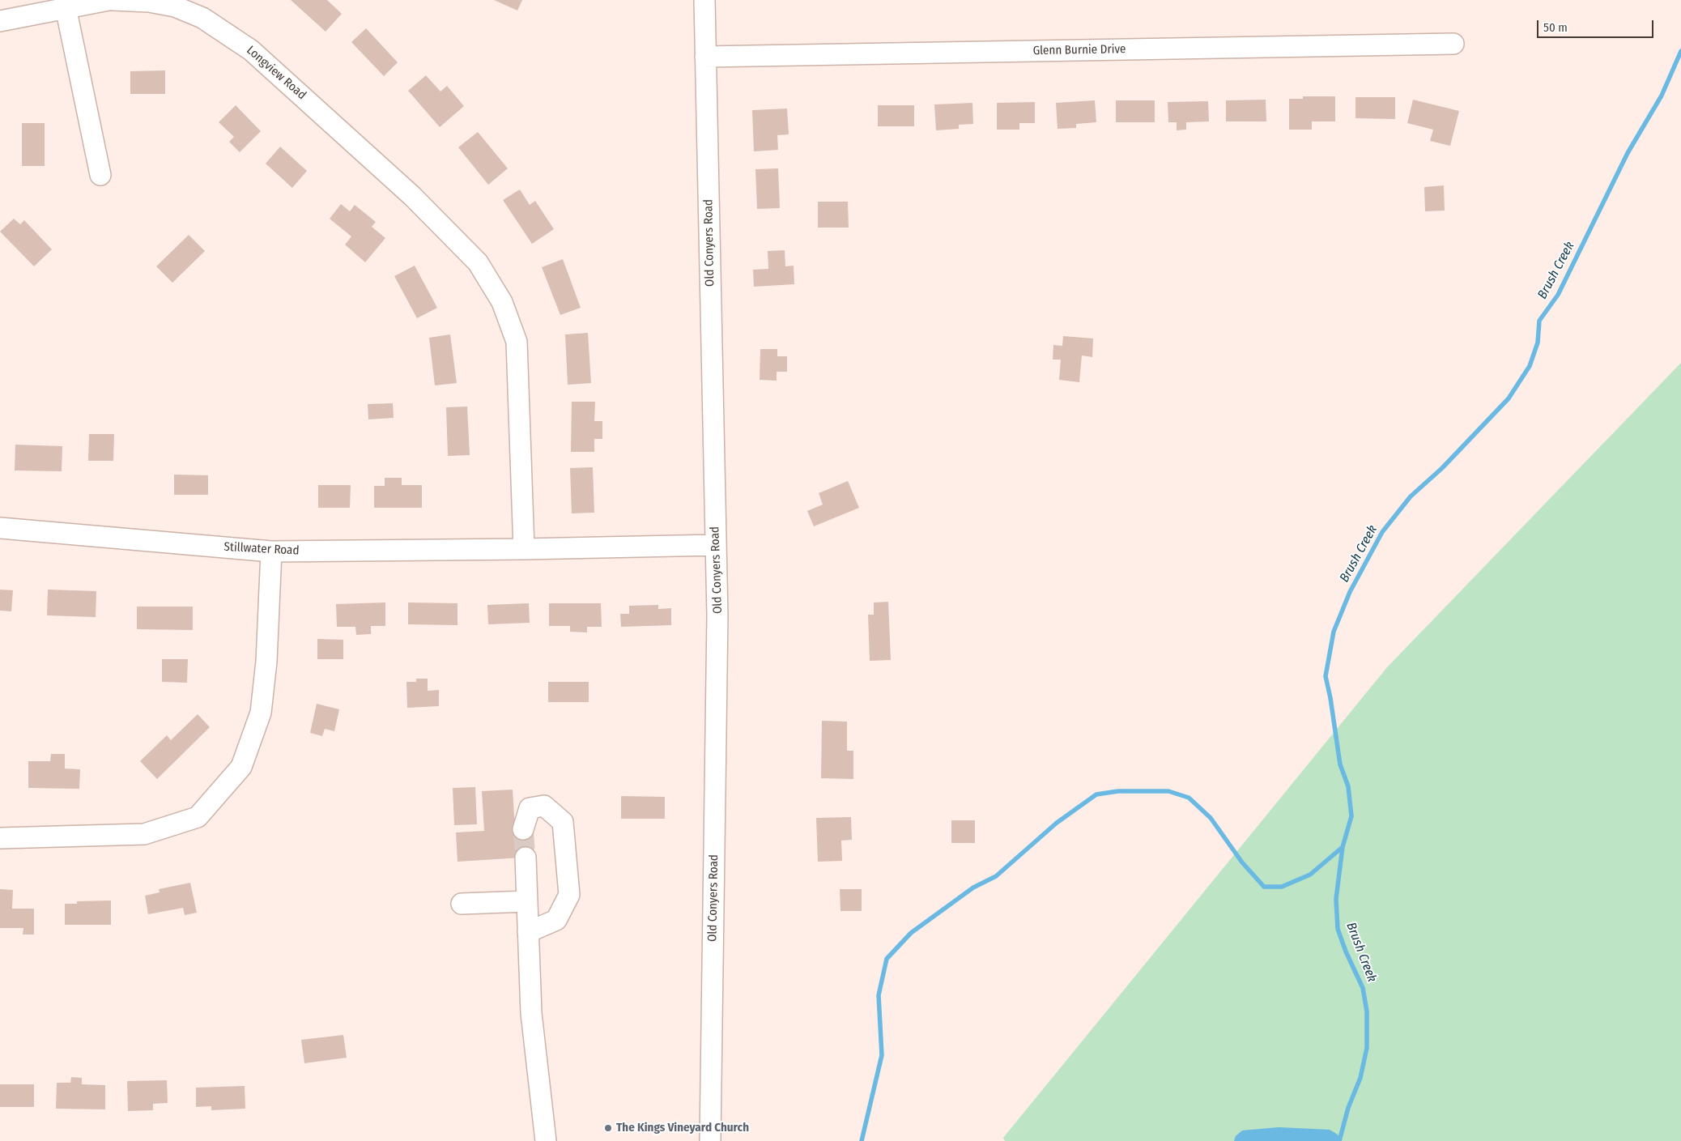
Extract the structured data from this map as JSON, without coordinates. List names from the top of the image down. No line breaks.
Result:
{"streets":{"street":["Glenn Burnie Drive","Longview Road","Old Conyers Road","Stillwater Road"]},"crossings":[["Glenn Burnie Drive","Old Conyers Road"],["Longview Road","Stillwater Road"],["Old Conyers Road","Stillwater Road"]],"water":["Brush Creek"],"places":["The Kings Vineyard Church"],"scale_bar":"50 m"}
